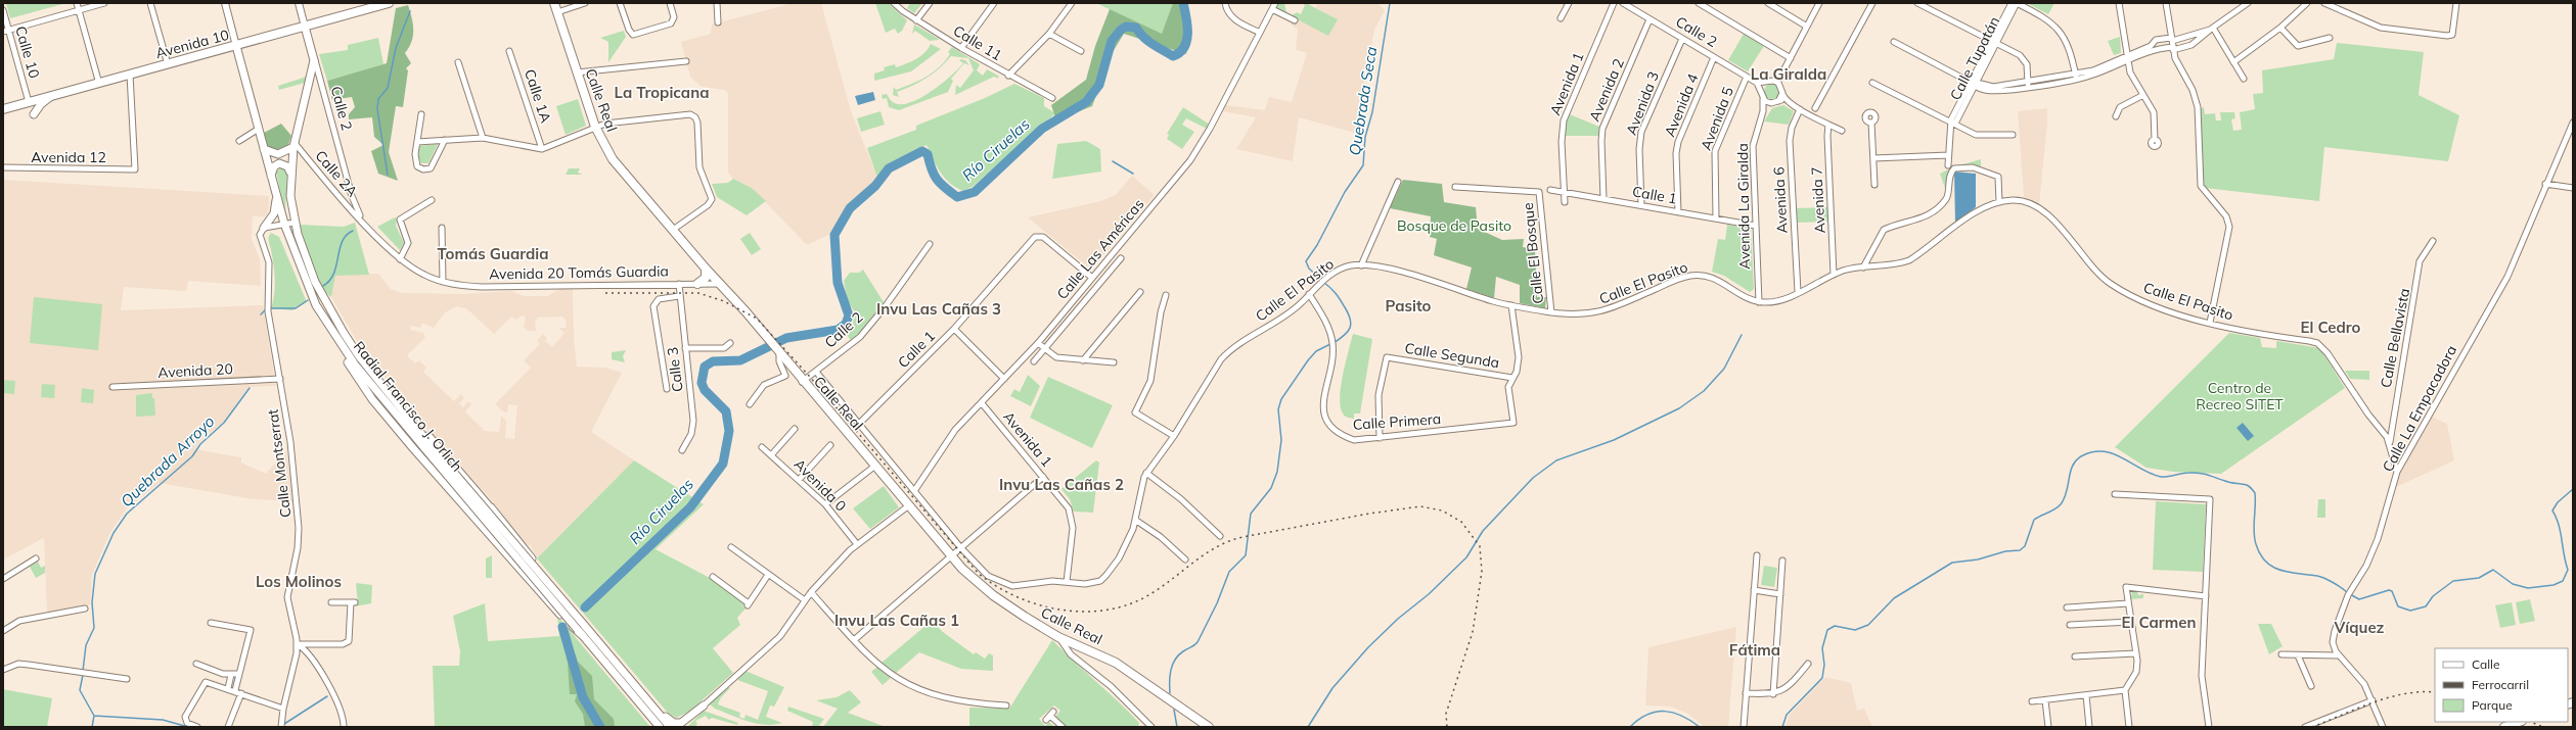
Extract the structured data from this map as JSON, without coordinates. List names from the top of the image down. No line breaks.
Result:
{"streets":{"main road":["Calle 2","Avenida 10","Calle Real","Radial Francisco J. Orlich"],"street":["Calle 11","Calle 10","Calle Tupatán","Avenida 1","Avenida 2","Calle 1A","Avenida 3","Avenida 4","Avenida 5","Avenida 12","Calle 2A","Calle 1","Avenida 6","Avenida 7","Avenida La Giralda","Calle Las Américas","Calle El Bosque","Avenida 20 Tomás Guardia","Calle El Pasito","Calle Bellavista","Calle Segunda","Calle 3","Avenida 20","Calle La Empacadora","Calle Primera","Calle Montserrat","Avenida 0"]},"crossings":[["Calle 2","Avenida 10"],["Calle 2","Avenida 2"],["Calle 2","Calle Real"],["Calle 2","Avenida 3"],["Calle 2","Avenida 4"],["Calle 2","Avenida 5"],["Calle 2","Calle 2A"],["Calle 2","Avenida 20 Tomás Guardia"],["Calle 2","Radial Francisco J. Orlich"],["Avenida 10","Calle 10"],["Avenida 10","Avenida 12"],["Avenida 10","Radial Francisco J. Orlich"],["Avenida 1","Calle 1"],["Avenida 1","Calle Las Américas"],["Avenida 1","Calle El Pasito"],["Avenida 2","Calle 1"],["Calle Real","Avenida 20 Tomás Guardia"],["Avenida 3","Calle 1"],["Avenida 4","Calle 1"],["Avenida 5","Calle 1"],["Calle 2A","Avenida 20 Tomás Guardia"],["Calle 2A","Radial Francisco J. Orlich"],["Calle 1","Avenida La Giralda"],["Calle 1","Calle Las Américas"],["Avenida 6","Calle El Pasito"],["Avenida 7","Calle El Pasito"],["Avenida La Giralda","Calle El Pasito"],["Calle Las Américas","Calle El Pasito"],["Calle El Bosque","Calle El Pasito"],["Avenida 20 Tomás Guardia","Calle 3"],["Calle El Pasito","Calle Bellavista"],["Calle El Pasito","Calle La Empacadora"],["Calle El Pasito","Calle Primera"],["Calle Segunda","Calle Primera"],["Avenida 20","Calle Montserrat"]],"districts":["La Giralda","La Tropicana","Tomás Guardia","Pasito","Invu Las Cañas 3","El Cedro","Invu Las Cañas 2","Los Molinos","Invu Las Cañas 1","El Carmen","Víquez","Fátima"],"water":["Quebrada Seca","Río Ciruelas","Quebrada Arroyo"],"parks":["Bosque de Pasito","Centro de Recreo SITET"],"legend":["Calle","Ferrocarril","Parque"]}
